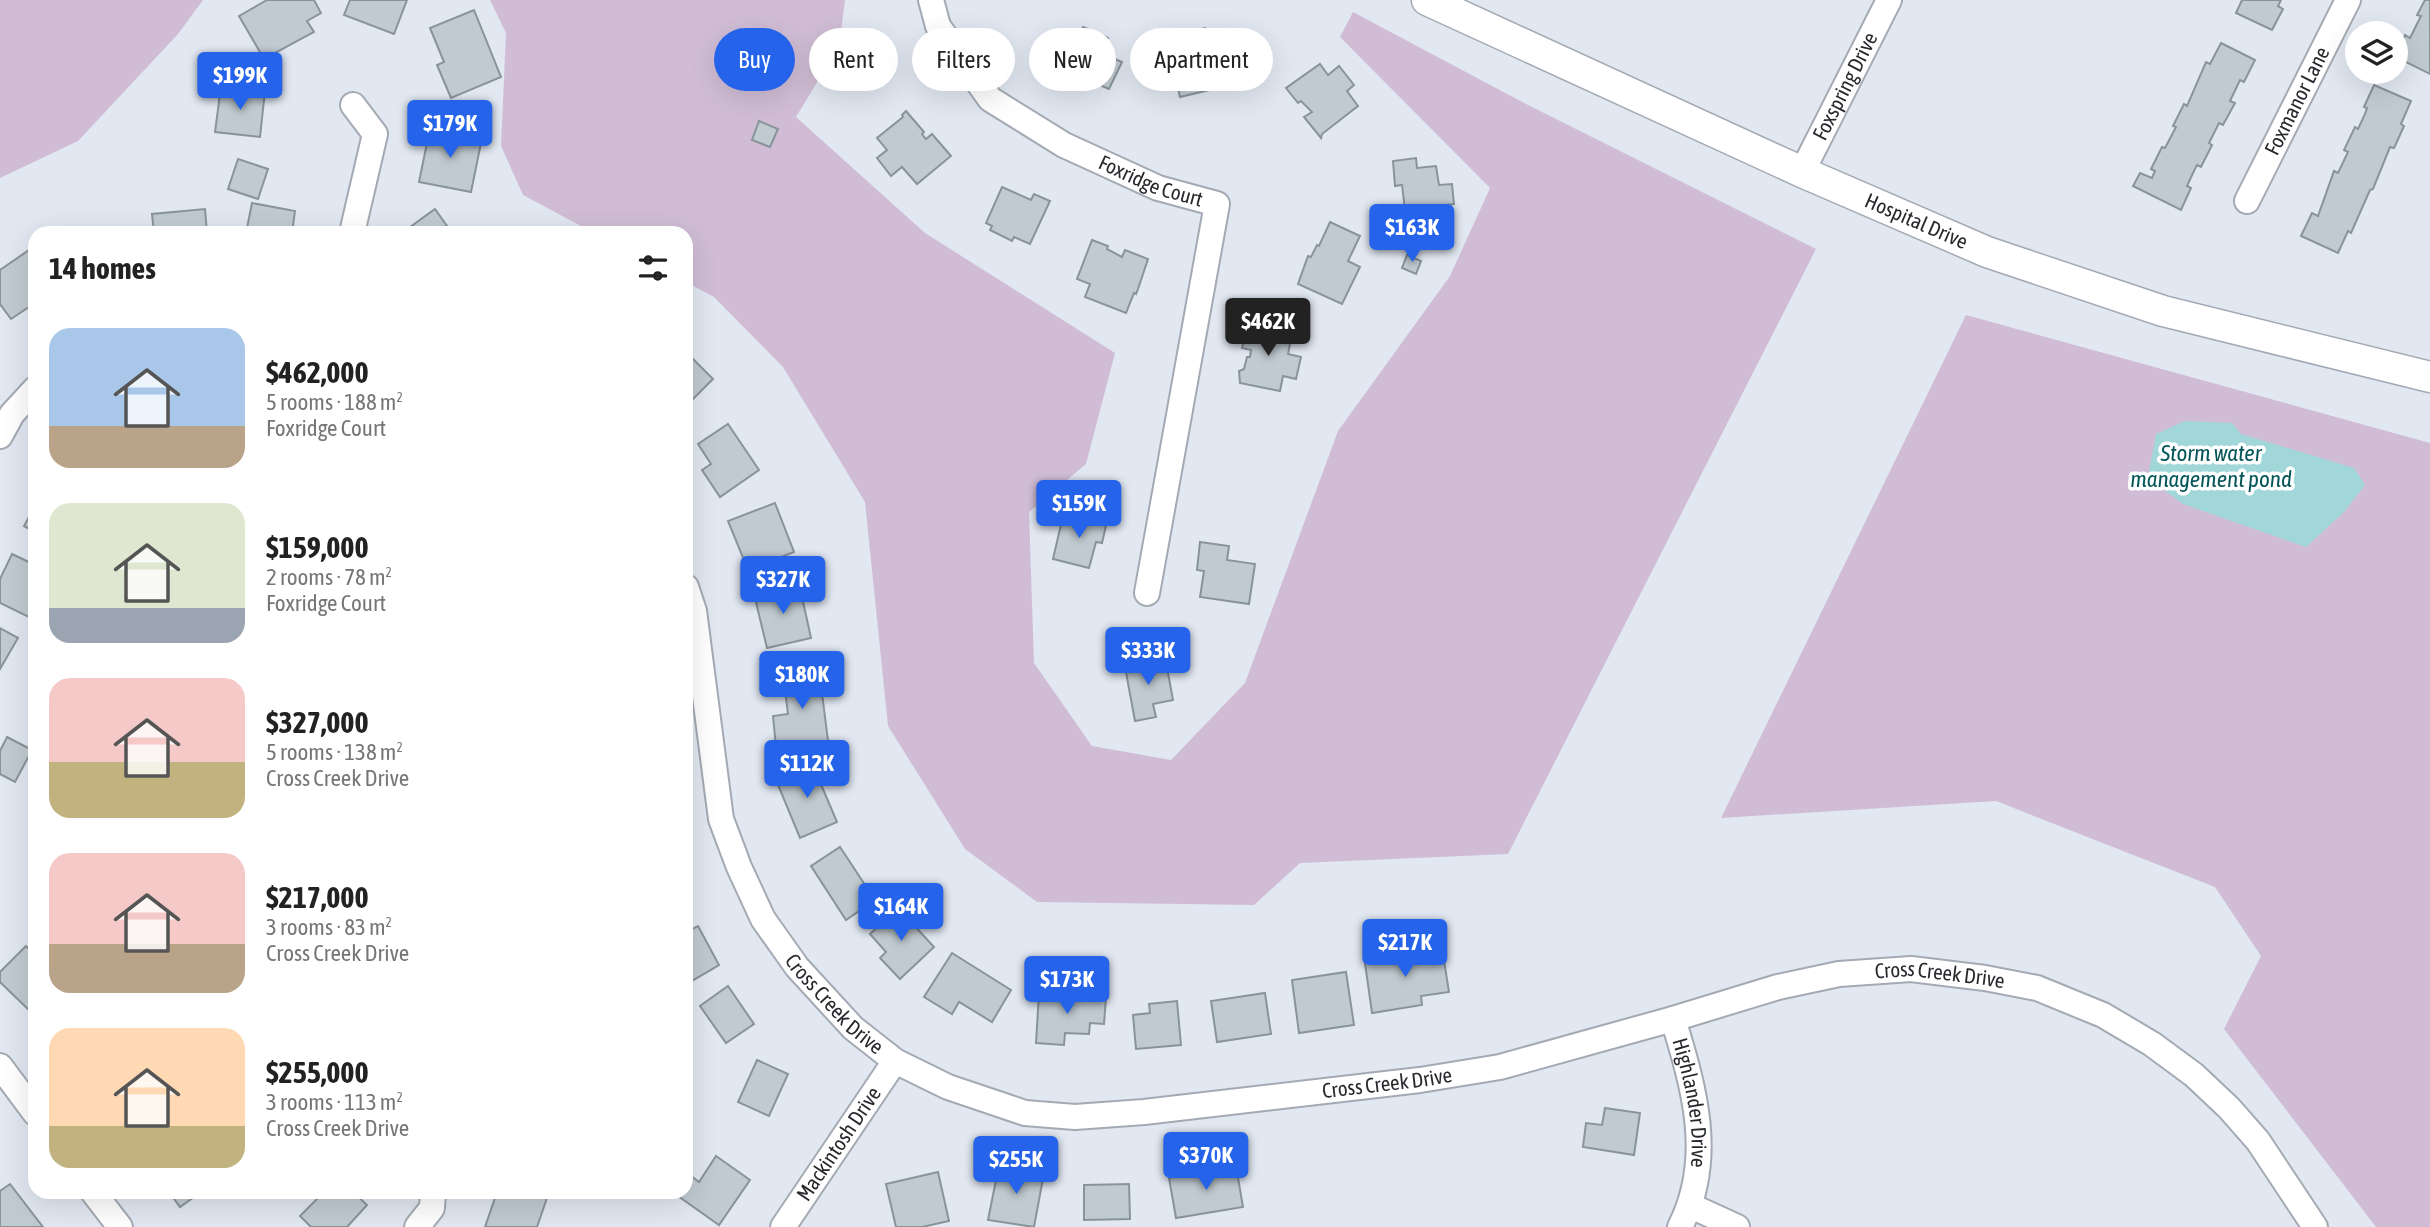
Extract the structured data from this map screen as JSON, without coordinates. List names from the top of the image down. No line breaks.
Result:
{"streets":{"street":["Foxspring Drive","Foxmanor Lane","Foxridge Court","Hospital Drive","Cross Creek Drive","Highlander Drive","Mackintosh Drive"]},"crossings":[["Foxspring Drive","Hospital Drive"],["Cross Creek Drive","Highlander Drive"],["Cross Creek Drive","Mackintosh Drive"]],"water":["Storm water management pond"],"page":{"chip":["Buy","Rent","Filters","New","Apartment"],"price":["$199K","$179K","$163K","$462K","$159K","$327K","$333K","$180K","$112K","$164K","$217K","$173K","$370K","$255K"],"heading":"14 homes","list":[{"name":"$462,000","note":"5 rooms · 188 m² · Foxridge Court"},{"name":"$159,000","note":"2 rooms · 78 m² · Foxridge Court"},{"name":"$327,000","note":"5 rooms · 138 m² · Cross Creek Drive"},{"name":"$217,000","note":"3 rooms · 83 m² · Cross Creek Drive"},{"name":"$255,000","note":"3 rooms · 113 m² · Cross Creek Drive"}]}}
